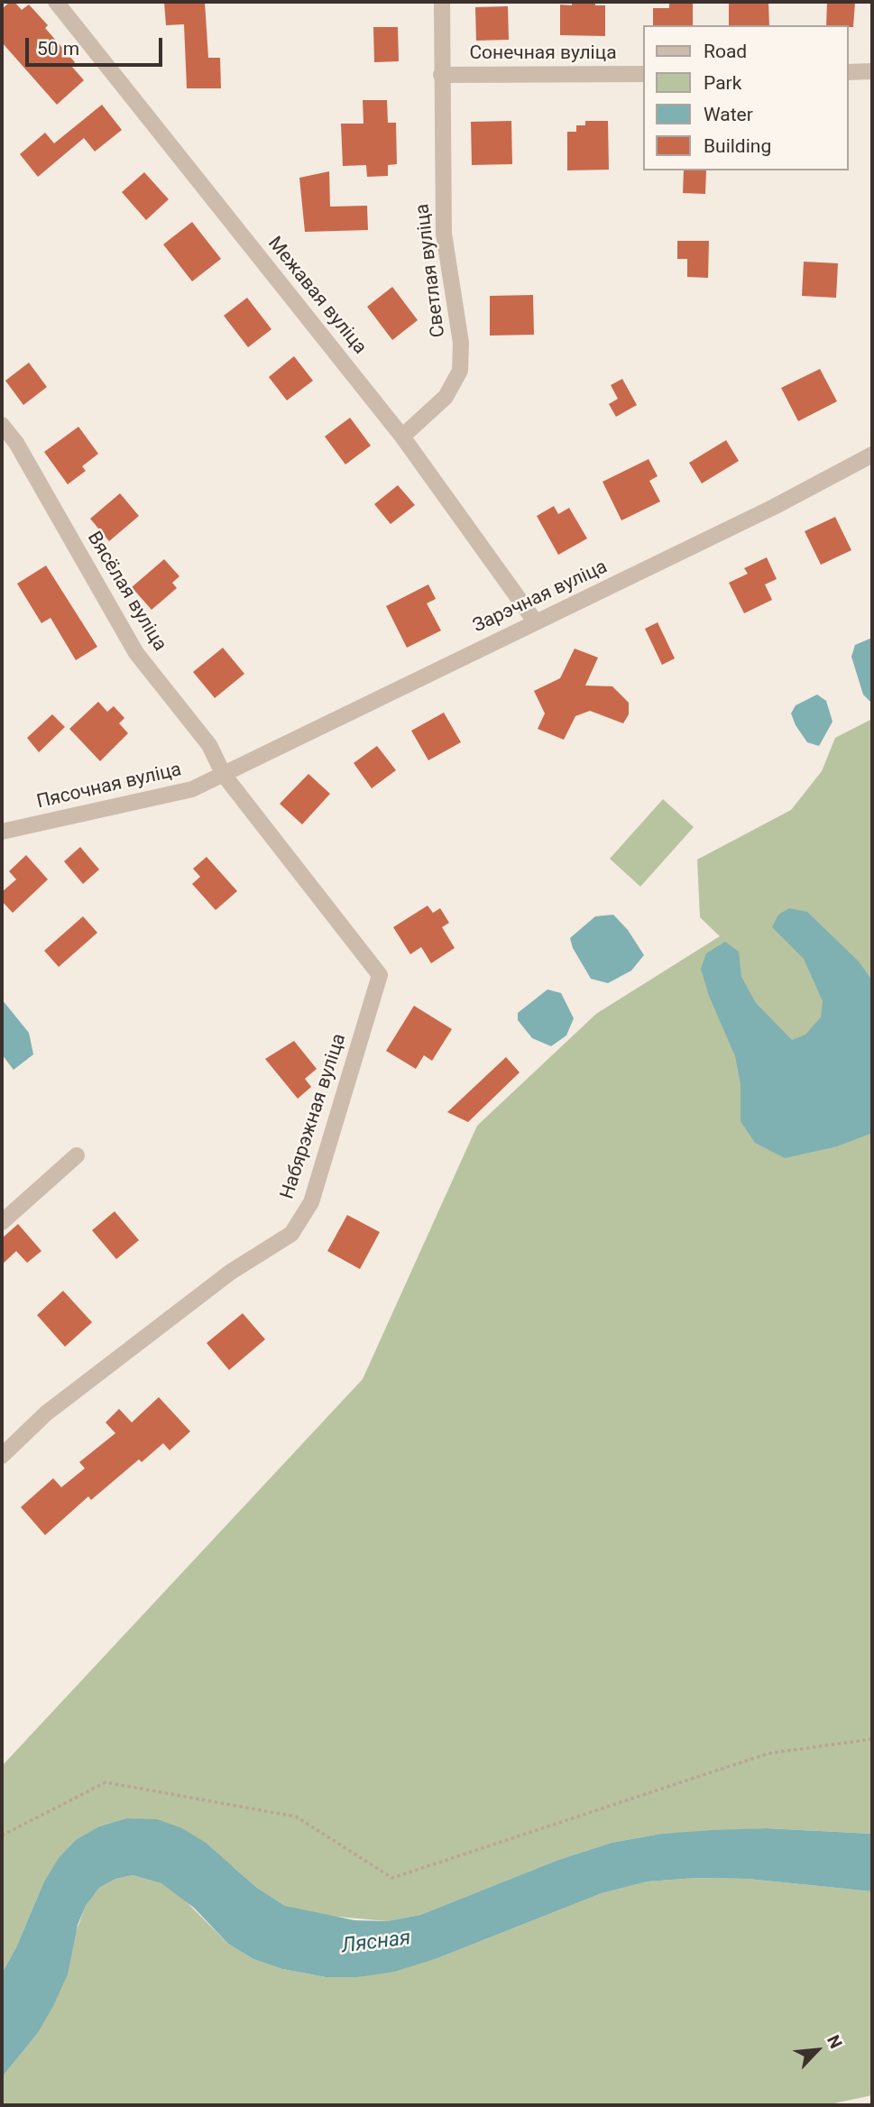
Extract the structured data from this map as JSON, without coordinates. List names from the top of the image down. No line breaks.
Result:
{"streets":{"street":["Сонечная вуліца","Светлая вуліца","Межавая вуліца","Вясёлая вуліца","Зарэчная вуліца","Пясочная вуліца","Набярэжная вуліца"]},"crossings":[["Сонечная вуліца","Светлая вуліца"],["Светлая вуліца","Межавая вуліца"],["Межавая вуліца","Зарэчная вуліца"],["Вясёлая вуліца","Зарэчная вуліца"],["Вясёлая вуліца","Пясочная вуліца"],["Вясёлая вуліца","Набярэжная вуліца"],["Зарэчная вуліца","Пясочная вуліца"],["Зарэчная вуліца","Набярэжная вуліца"],["Пясочная вуліца","Набярэжная вуліца"]],"water":["Лясная"],"legend":["Road","Park","Water","Building"],"scale_bar":"50 m","north":"top right"}
